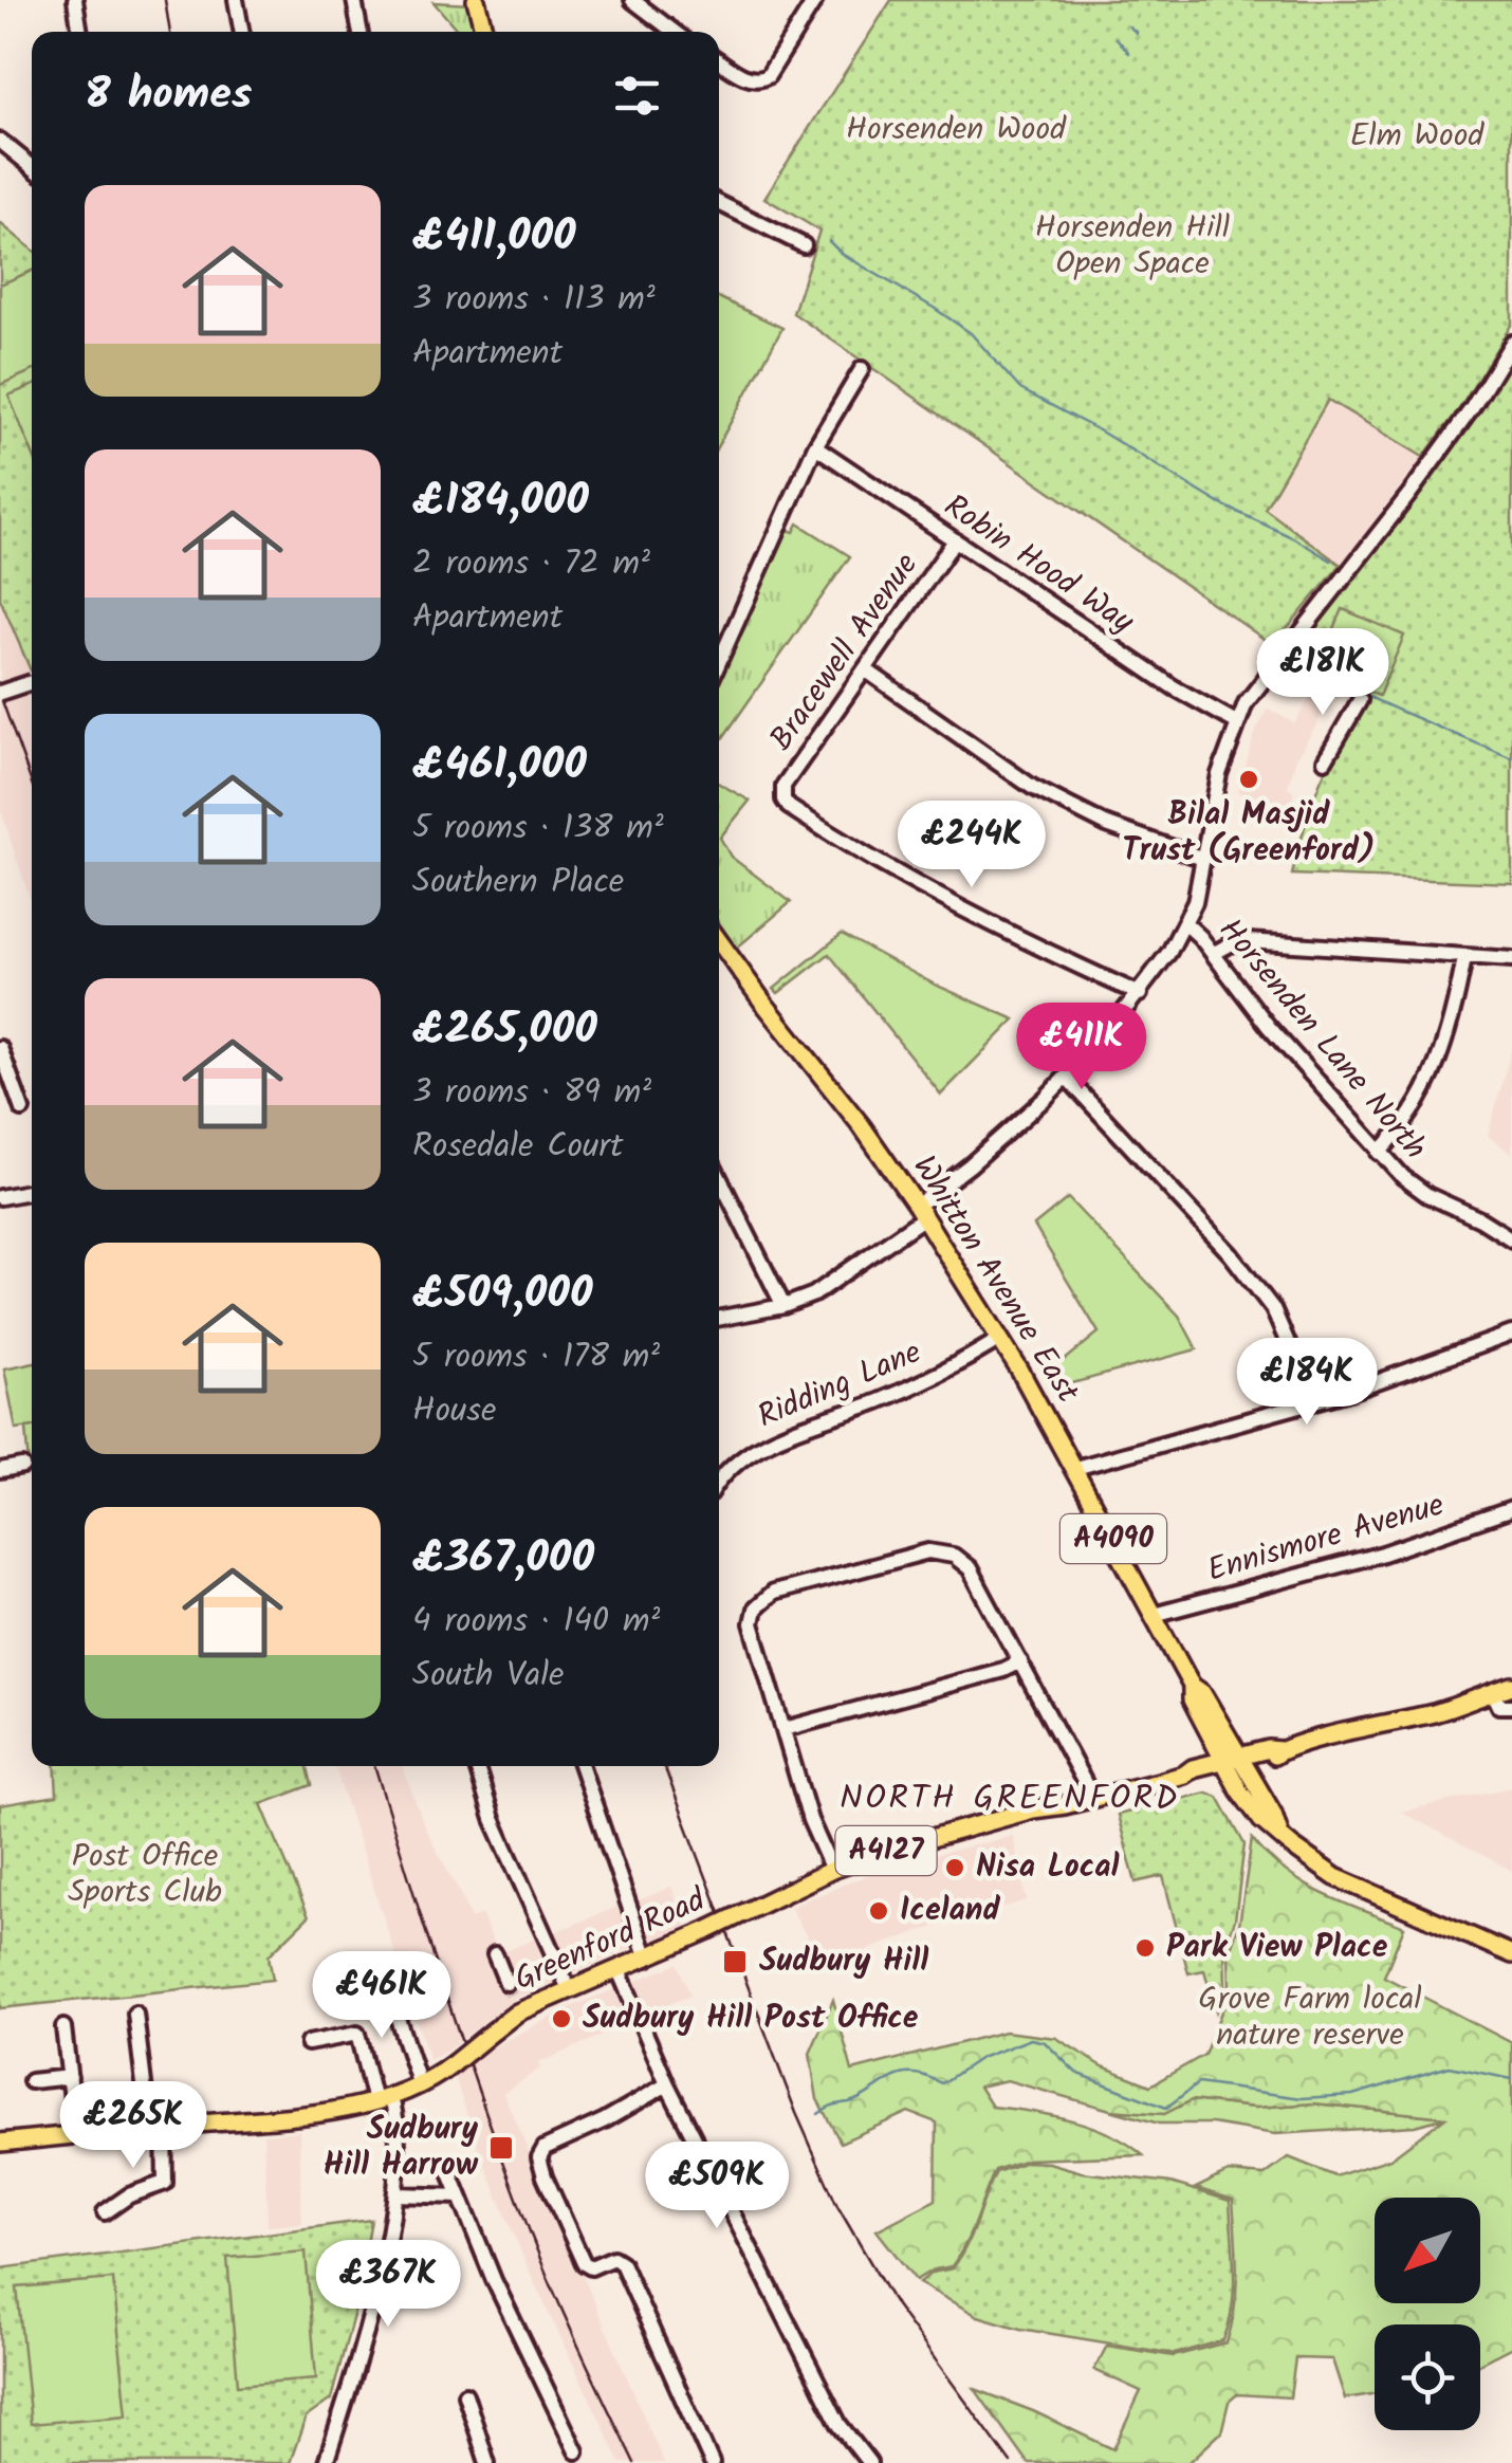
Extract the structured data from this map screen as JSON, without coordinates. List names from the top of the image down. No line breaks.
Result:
{"streets":{"main road":["Whitton Avenue East","A4090","A4127","Greenford Road"],"street":["Robin Hood Way","Bracewell Avenue","Horsenden Lane North","Ridding Lane","Ennismore Avenue"]},"crossings":[["Robin Hood Way","Bracewell Avenue"],["Robin Hood Way","Horsenden Lane North"],["Whitton Avenue East","Ridding Lane"],["Whitton Avenue East","A4090"],["Whitton Avenue East","Ennismore Avenue"],["Whitton Avenue East","Greenford Road"],["A4090","Greenford Road"]],"districts":["NORTH GREENFORD"],"parks":["Horsenden Wood","Elm Wood","Horsenden Hill Open Space","Post Office Sports Club","Grove Farm local nature reserve"],"places":{"other":["Bilal Masjid Trust (Greenford)","Nisa Local","Iceland","Park View Place","Sudbury Hill Post Office"],"transit":["Sudbury Hill","Sudbury Hill Harrow"]},"north":"bottom left","page":{"heading":"8 homes","list":[{"name":"£411,000","note":"3 rooms · 113 m² · Apartment"},{"name":"£184,000","note":"2 rooms · 72 m² · Apartment"},{"name":"£461,000","note":"5 rooms · 138 m² · Southern Place"},{"name":"£265,000","note":"3 rooms · 89 m² · Rosedale Court"},{"name":"£509,000","note":"5 rooms · 178 m² · House"},{"name":"£367,000","note":"4 rooms · 140 m² · South Vale"}],"price":["£181K","£244K","£411K","£184K","£461K","£265K","£509K","£367K"]}}
